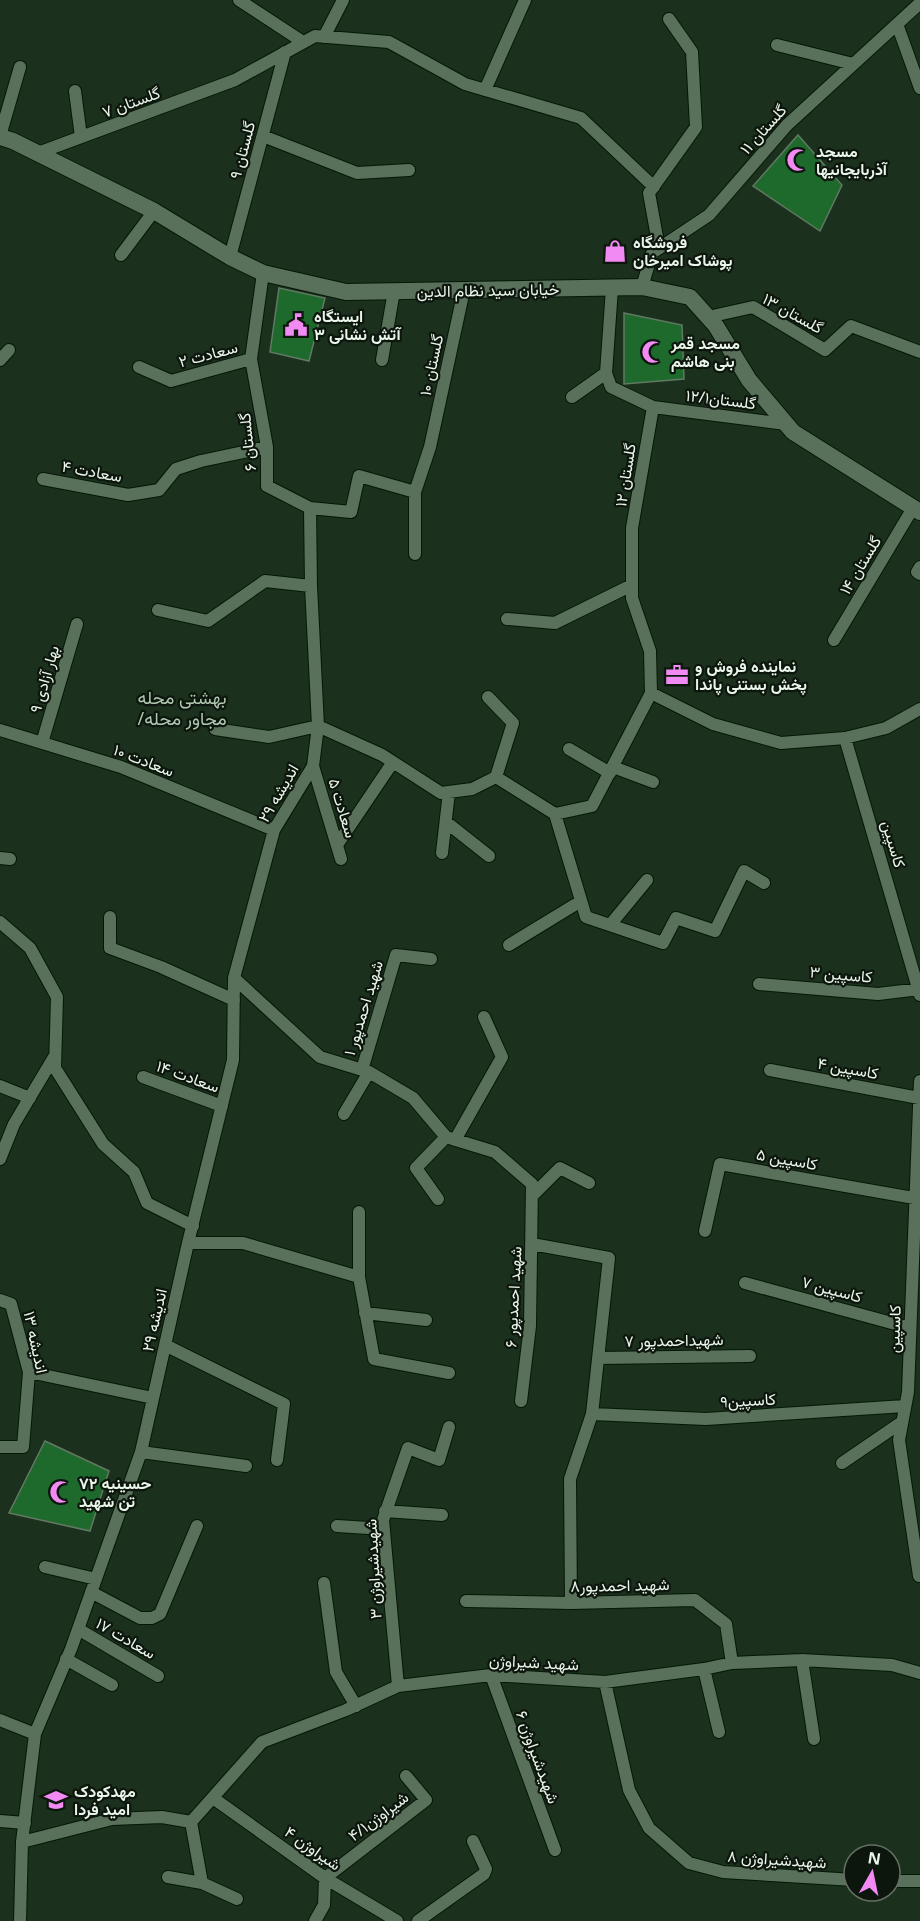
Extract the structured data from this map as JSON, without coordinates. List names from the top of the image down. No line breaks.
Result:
{"streets":{"main road":["خیابان سید نظام الدین"],"street":["گلستان ۷","گلستان ۱۱","گلستان ۹","گلستان ۱۳","سعادت ۲","گلستان ۱۰","گلستان۱۲/۱","گلستان ۶","سعادت ۴","گلستان ۱۲","گلستان ۱۴","بهار آزادی ۹","سعادت ۱۰","اندیشه ۲۹","سعادت ۵","کاسپین","کاسپین ۳","شهید احمدپور ۱","کاسپین ۴","سعادت ۱۴","کاسپین ۵","کاسپین ۷","شهید احمدپور ۶","شهیداحمدپور ۷","اندیشه ۱۳","کاسپین۹","شهیدشیراوژن ۳","شهید احمدپور۸","سعادت ۱۷","شهید شیراوژن","شهیدشیراوژن ۶","شیراوژن۴/۱","شیراوژن ۴","شهیدشیراوژن ۸"]},"crossings":[["گلستان ۷","گلستان ۹"],["گلستان ۷","خیابان سید نظام الدین"],["گلستان ۹","خیابان سید نظام الدین"],["خیابان سید نظام الدین","گلستان ۱۳"],["خیابان سید نظام الدین","گلستان ۱۰"],["خیابان سید نظام الدین","گلستان۱۲/۱"],["خیابان سید نظام الدین","گلستان ۶"],["خیابان سید نظام الدین","گلستان ۱۴"],["سعادت ۲","گلستان ۶"],["گلستان۱۲/۱","گلستان ۱۲"],["گلستان ۶","سعادت ۴"],["بهار آزادی ۹","سعادت ۱۰"],["سعادت ۱۰","اندیشه ۲۹"],["اندیشه ۲۹","سعادت ۵"],["اندیشه ۲۹","سعادت ۱۴"],["اندیشه ۲۹","سعادت ۱۷"],["کاسپین","کاسپین ۳"],["کاسپین","کاسپین ۴"],["کاسپین","کاسپین ۵"],["کاسپین","کاسپین ۷"],["کاسپین","کاسپین۹"],["شهیدشیراوژن ۳","شهید شیراوژن"],["شهید احمدپور۸","شهید شیراوژن"],["شهید شیراوژن","شهیدشیراوژن ۶"],["شهید شیراوژن","شیراوژن ۴"],["شهید شیراوژن","شهیدشیراوژن ۸"],["شیراوژن۴/۱","شیراوژن ۴"]],"districts":["بهشتی محله /مجاور محله"],"places":{"mosque":["مسجد آذربایجانیها","مسجد قمر بنی هاشم","حسینیه ۷۲ تن شهید"],"shop":["فروشگاه پوشاک امیرخان"],"public building":["ایستگاه آتش نشانی ۳"],"office":["نماینده فروش و پخش بستنی پاندا"],"school or university":["مهدکودک امید فردا"]},"north":"top"}
